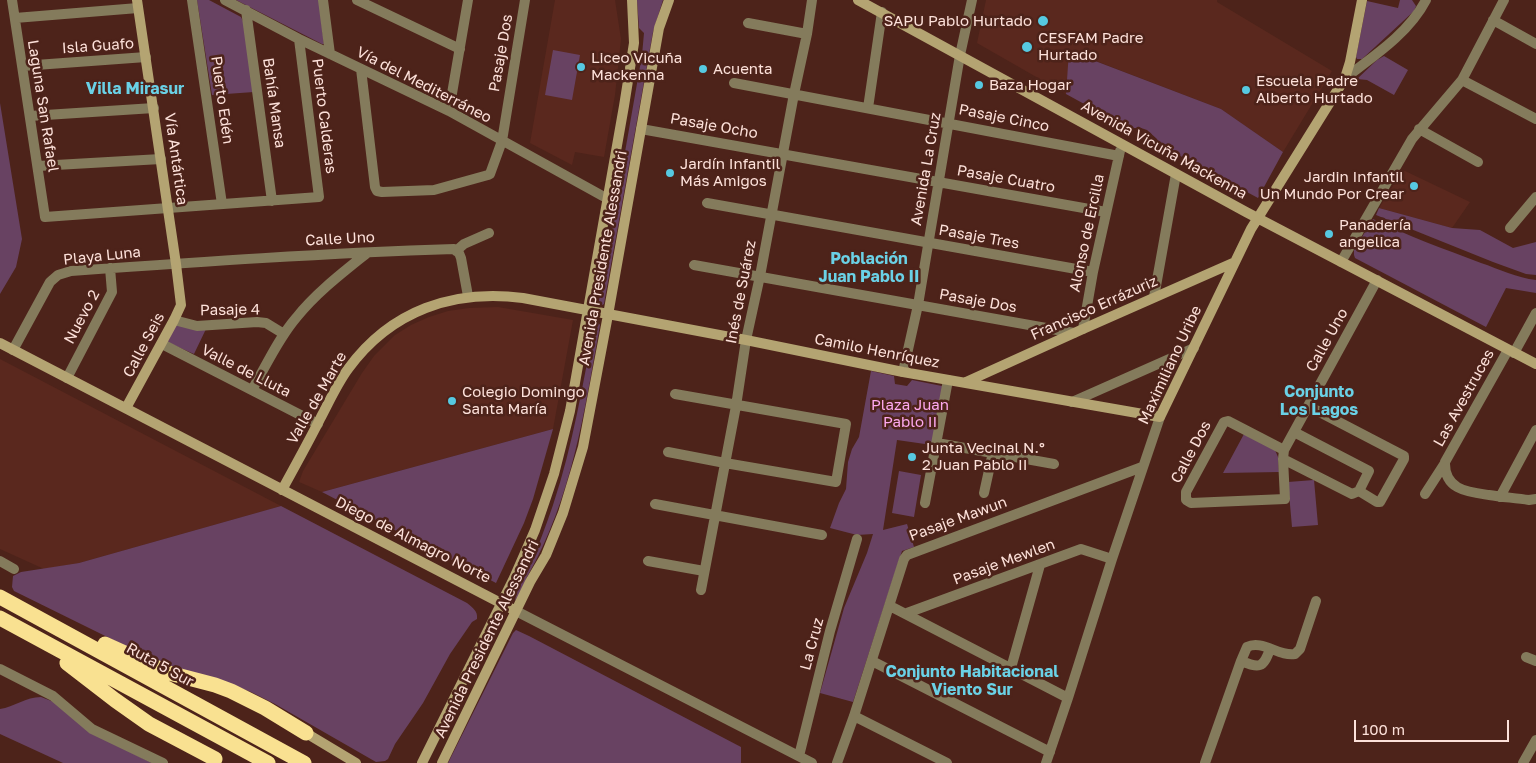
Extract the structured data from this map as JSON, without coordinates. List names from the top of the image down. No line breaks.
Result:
{"streets":{"highway":["Ruta 5 Sur"],"street":["Isla Guafo","Pasaje Dos","Vía del Mediterráneo","Puerto Edén","Bahía Mansa","Laguna San Rafael","Puerto Calderas","Pasaje Cinco","Pasaje Ocho","Avenida Vicuña Mackenna","Vía Antártica","Avenida La Cruz","Pasaje Cuatro","Alonso de Ercilla","Pasaje Tres","Calle Uno","Playa Luna","Avenida Presidente Alessandri","Inés de Suárez","Francisco Errázuriz","Pasaje 4","Nuevo 2","Calle Seis","Camilo Henríquez","Maximiliano Uribe","Valle de Lluta","Valle de Marte","Las Avestruces","Calle Dos","Pasaje Mawun","Diego de Almagro Norte","Pasaje Mewlen","La Cruz"]},"crossings":[["Isla Guafo","Laguna San Rafael"],["Isla Guafo","Vía Antártica"],["Pasaje Dos","Vía del Mediterráneo"],["Pasaje Dos","Avenida La Cruz"],["Pasaje Dos","Alonso de Ercilla"],["Pasaje Dos","Inés de Suárez"],["Pasaje Dos","Francisco Errázuriz"],["Vía del Mediterráneo","Bahía Mansa"],["Vía del Mediterráneo","Puerto Calderas"],["Vía del Mediterráneo","Avenida Presidente Alessandri"],["Bahía Mansa","Puerto Calderas"],["Laguna San Rafael","Vía Antártica"],["Pasaje Cinco","Avenida La Cruz"],["Pasaje Cinco","Alonso de Ercilla"],["Pasaje Cinco","Inés de Suárez"],["Pasaje Ocho","Pasaje Cuatro"],["Pasaje Ocho","Avenida Presidente Alessandri"],["Pasaje Ocho","Inés de Suárez"],["Avenida Vicuña Mackenna","Avenida La Cruz"],["Avenida Vicuña Mackenna","Alonso de Ercilla"],["Avenida Vicuña Mackenna","Calle Uno"],["Avenida Vicuña Mackenna","Maximiliano Uribe"],["Avenida Vicuña Mackenna","Las Avestruces"],["Vía Antártica","Calle Uno"],["Vía Antártica","Playa Luna"],["Vía Antártica","Calle Seis"],["Avenida La Cruz","Pasaje Cuatro"],["Avenida La Cruz","Pasaje Tres"],["Avenida La Cruz","Camilo Henríquez"],["Pasaje Cuatro","Alonso de Ercilla"],["Pasaje Cuatro","Inés de Suárez"],["Alonso de Ercilla","Pasaje Tres"],["Alonso de Ercilla","Francisco Errázuriz"],["Pasaje Tres","Inés de Suárez"],["Calle Uno","Playa Luna"],["Calle Uno","Calle Seis"],["Calle Uno","Calle Dos"],["Playa Luna","Nuevo 2"],["Playa Luna","Calle Seis"],["Playa Luna","Diego de Almagro Norte"],["Avenida Presidente Alessandri","Camilo Henríquez"],["Avenida Presidente Alessandri","Valle de Marte"],["Avenida Presidente Alessandri","Diego de Almagro Norte"],["Inés de Suárez","Camilo Henríquez"],["Francisco Errázuriz","Camilo Henríquez"],["Francisco Errázuriz","Maximiliano Uribe"],["Pasaje 4","Calle Seis"],["Nuevo 2","Diego de Almagro Norte"],["Calle Seis","Valle de Lluta"],["Calle Seis","Diego de Almagro Norte"],["Camilo Henríquez","Maximiliano Uribe"],["Camilo Henríquez","Valle de Marte"],["Maximiliano Uribe","Pasaje Mawun"],["Maximiliano Uribe","Pasaje Mewlen"],["Valle de Lluta","Valle de Marte"],["Valle de Marte","Diego de Almagro Norte"],["Diego de Almagro Norte","La Cruz"]],"districts":["Villa Mirasur","Población Juan Pablo II","Conjunto Los Lagos","Conjunto Habitacional Viento Sur"],"parks":["Plaza Juan Pablo II"],"places":["SAPU Pablo Hurtado","CESFAM Padre Hurtado","Liceo Vicuña Mackenna","Acuenta","Baza Hogar","Escuela Padre Alberto Hurtado","Jardín Infantil Más Amigos","Jardin Infantil Un Mundo Por Crear","Panadería angelica","Colegio Domingo Santa María","Junta Vecinal N.° 2 Juan Pablo II"],"scale_bar":"100 m"}
